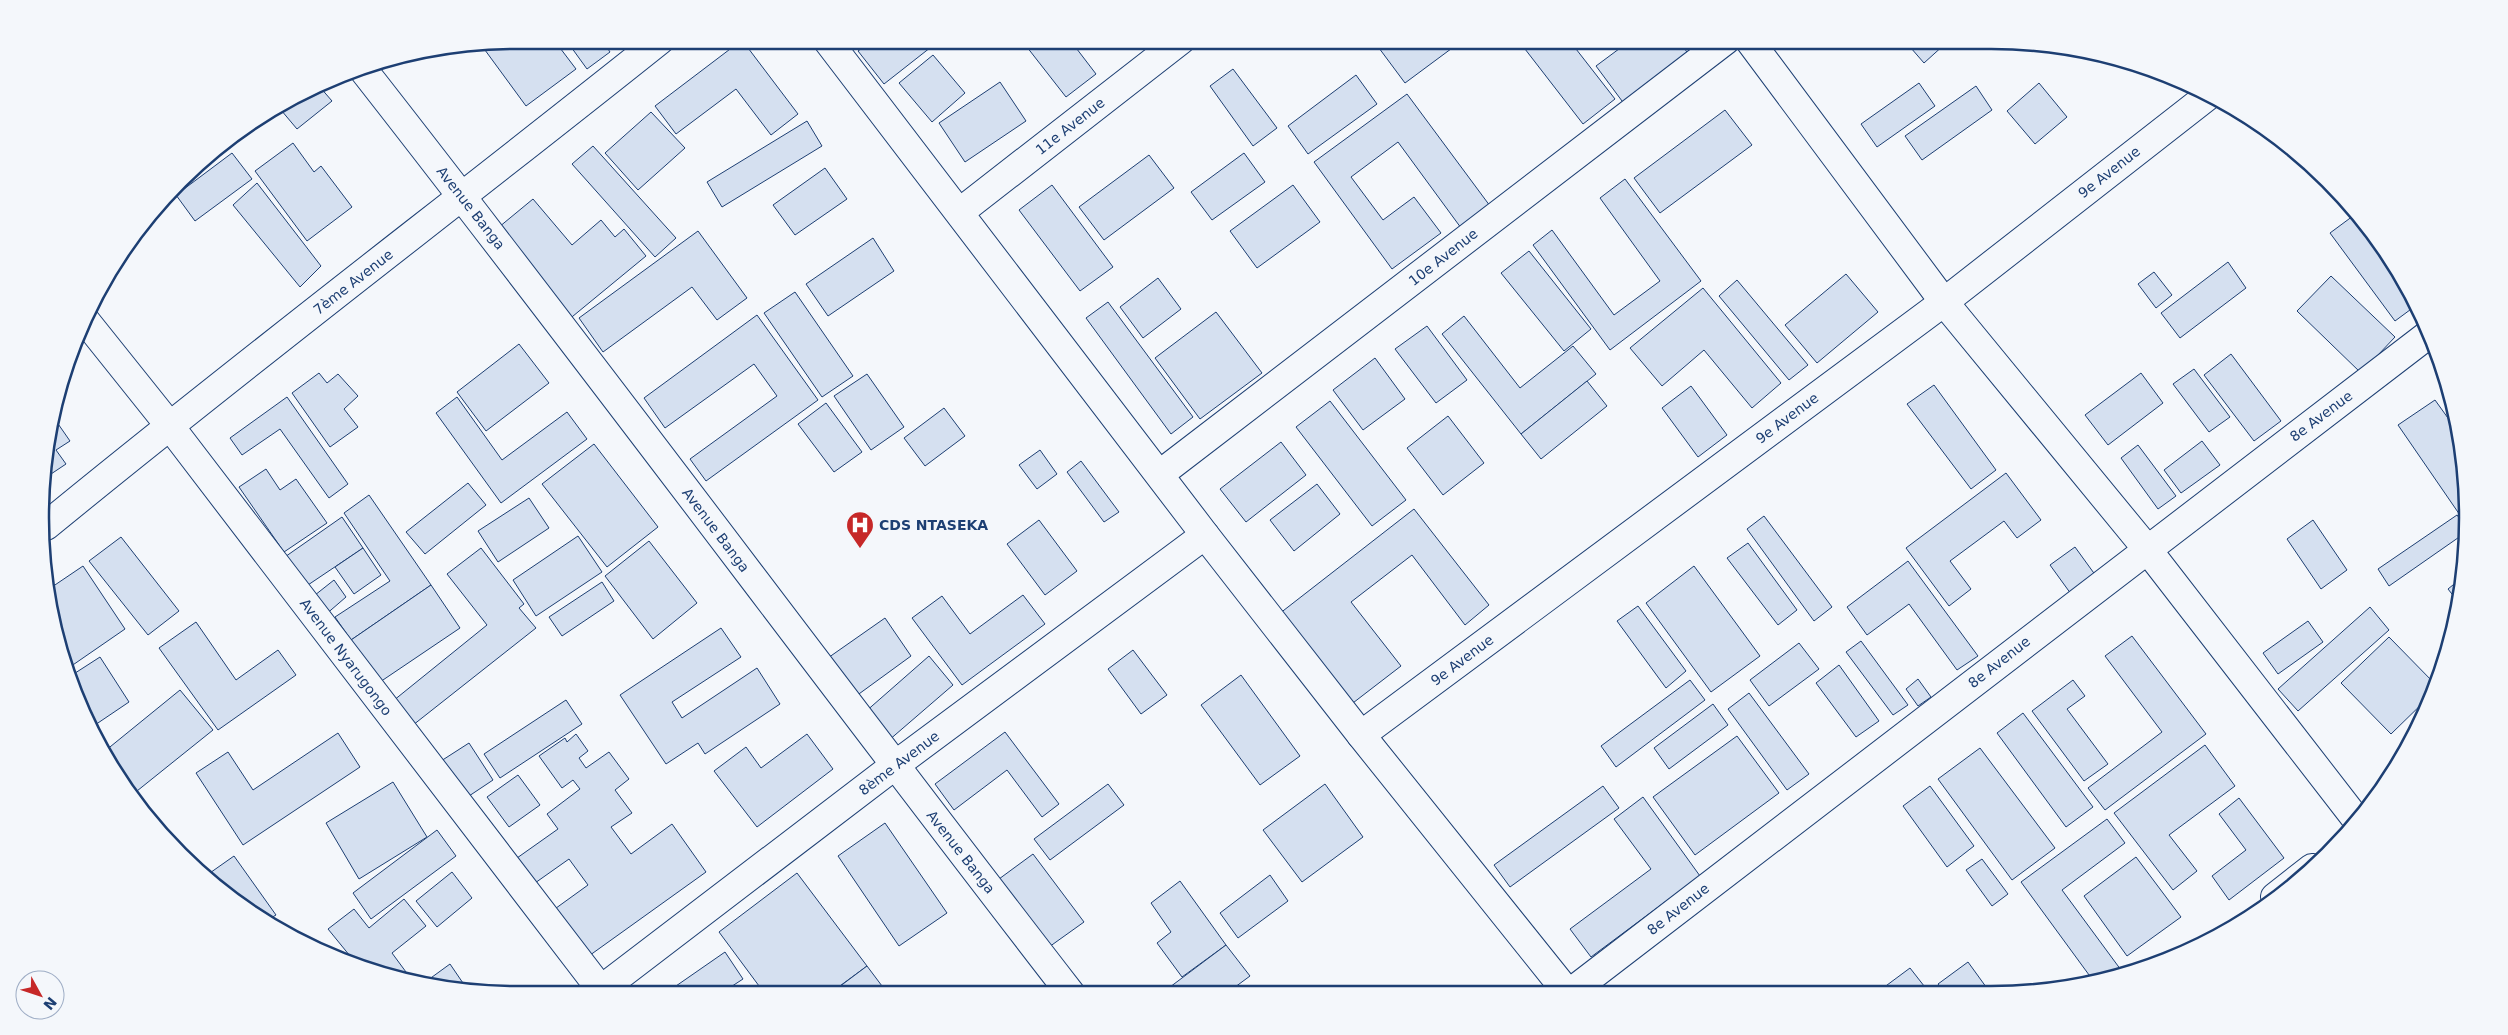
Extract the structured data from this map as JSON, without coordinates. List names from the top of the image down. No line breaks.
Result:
{"streets":{"street":["11e Avenue","9e Avenue","Avenue Banga","10e Avenue","7ème Avenue","8e Avenue","Avenue Nyarugongo","8ème Avenue"]},"crossings":[["Avenue Banga","7ème Avenue"],["Avenue Banga","8ème Avenue"],["7ème Avenue","Avenue Nyarugongo"]],"places":{"hospital":["CDS NTASEKA"]},"north":"bottom right"}
